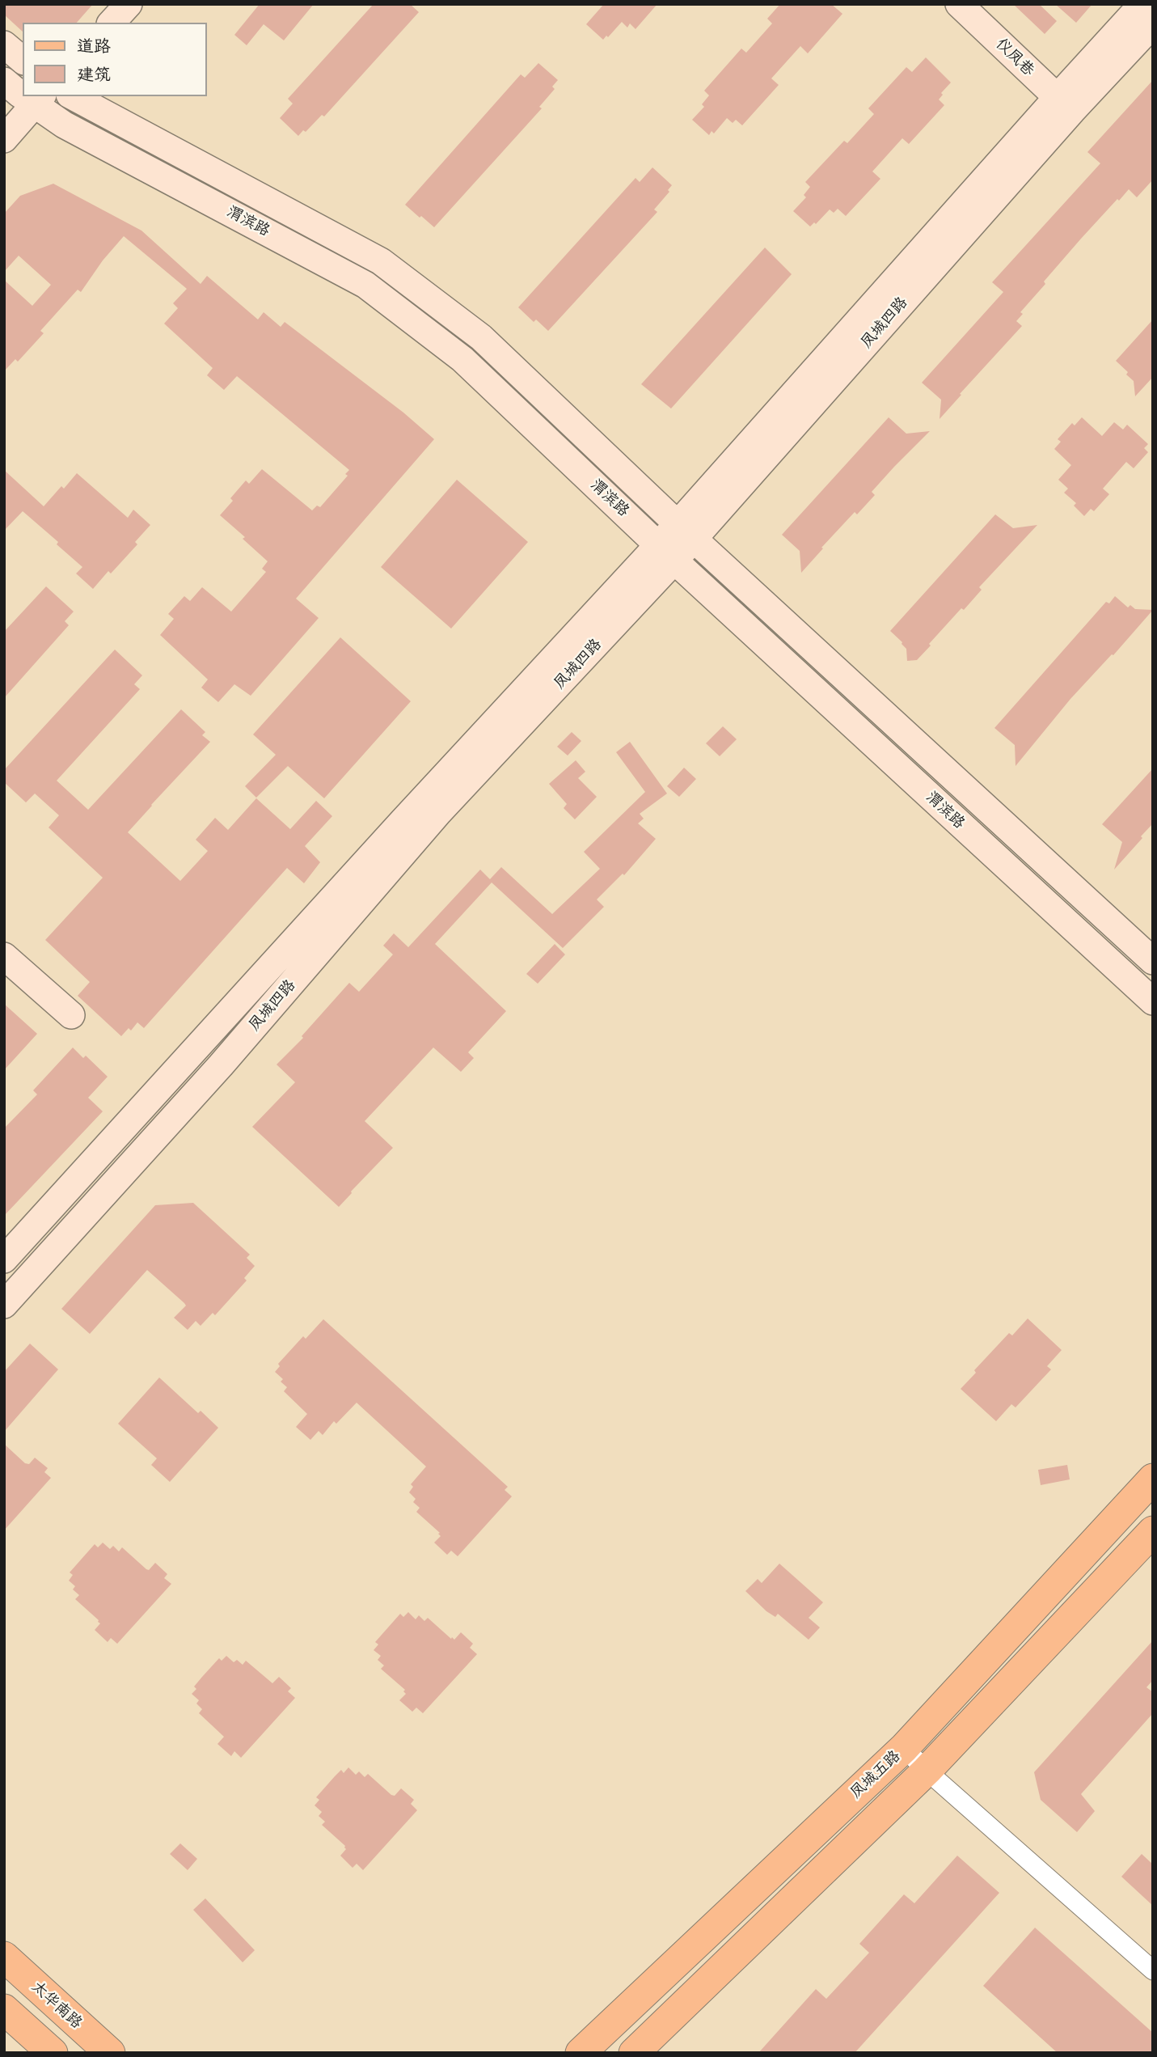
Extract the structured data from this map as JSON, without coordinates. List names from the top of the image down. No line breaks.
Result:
{"streets":{"main road":["凤城五路","太华南路"],"street":["仪凤巷","渭滨路","凤城四路"]},"crossings":[["仪凤巷","凤城四路"],["渭滨路","凤城四路"]],"legend":["道路","建筑"]}
